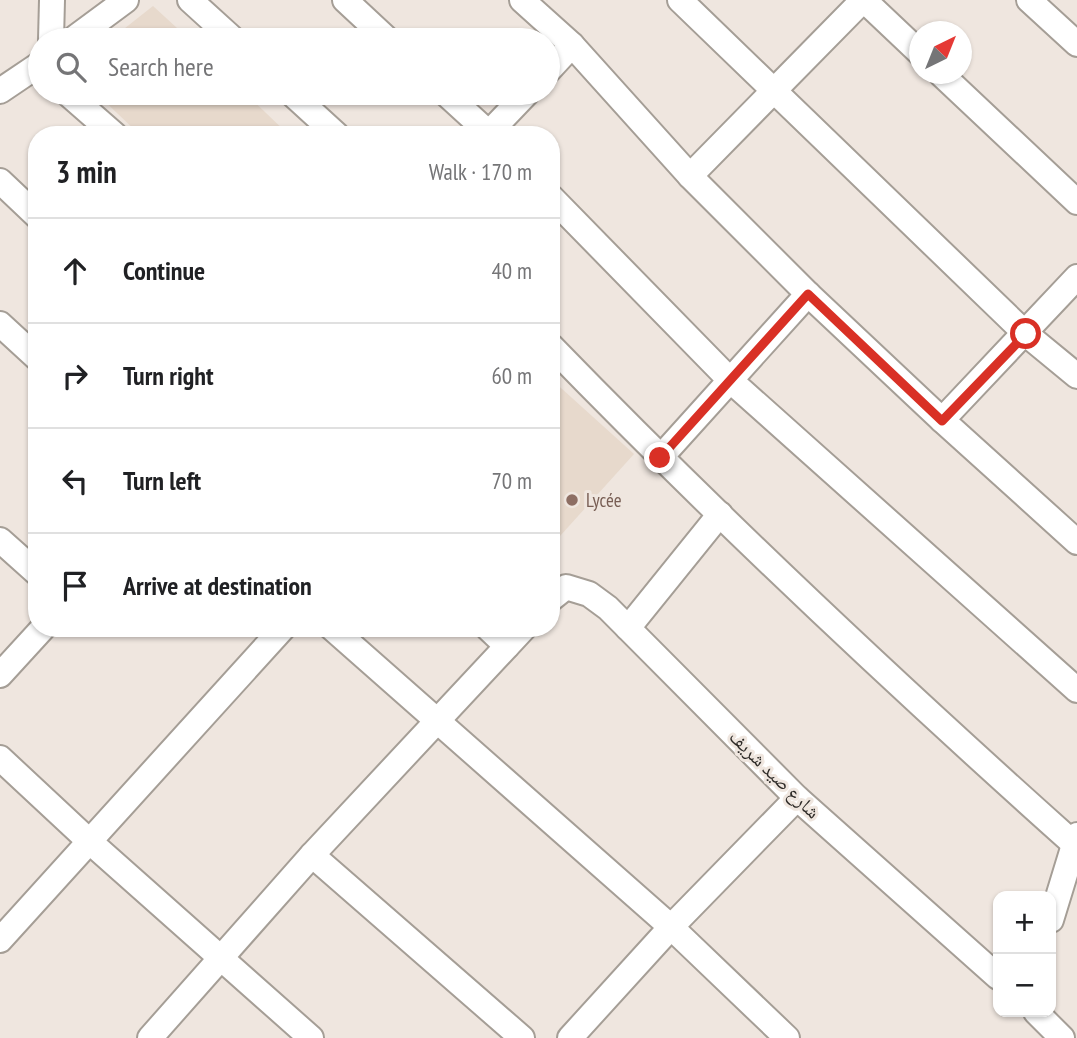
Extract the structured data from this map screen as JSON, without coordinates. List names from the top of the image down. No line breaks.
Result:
{"streets":{"street":["شارع صيد شريف"]},"places":["Lycée"],"north":"top right","page":{"search":"Search here","heading":["3 min","Walk · 170 m"],"list":[["Continue","40 m"],["Turn right","60 m"],["Turn left","70 m"],"Arrive at destination"],"map_buttons":["+","−"]}}
